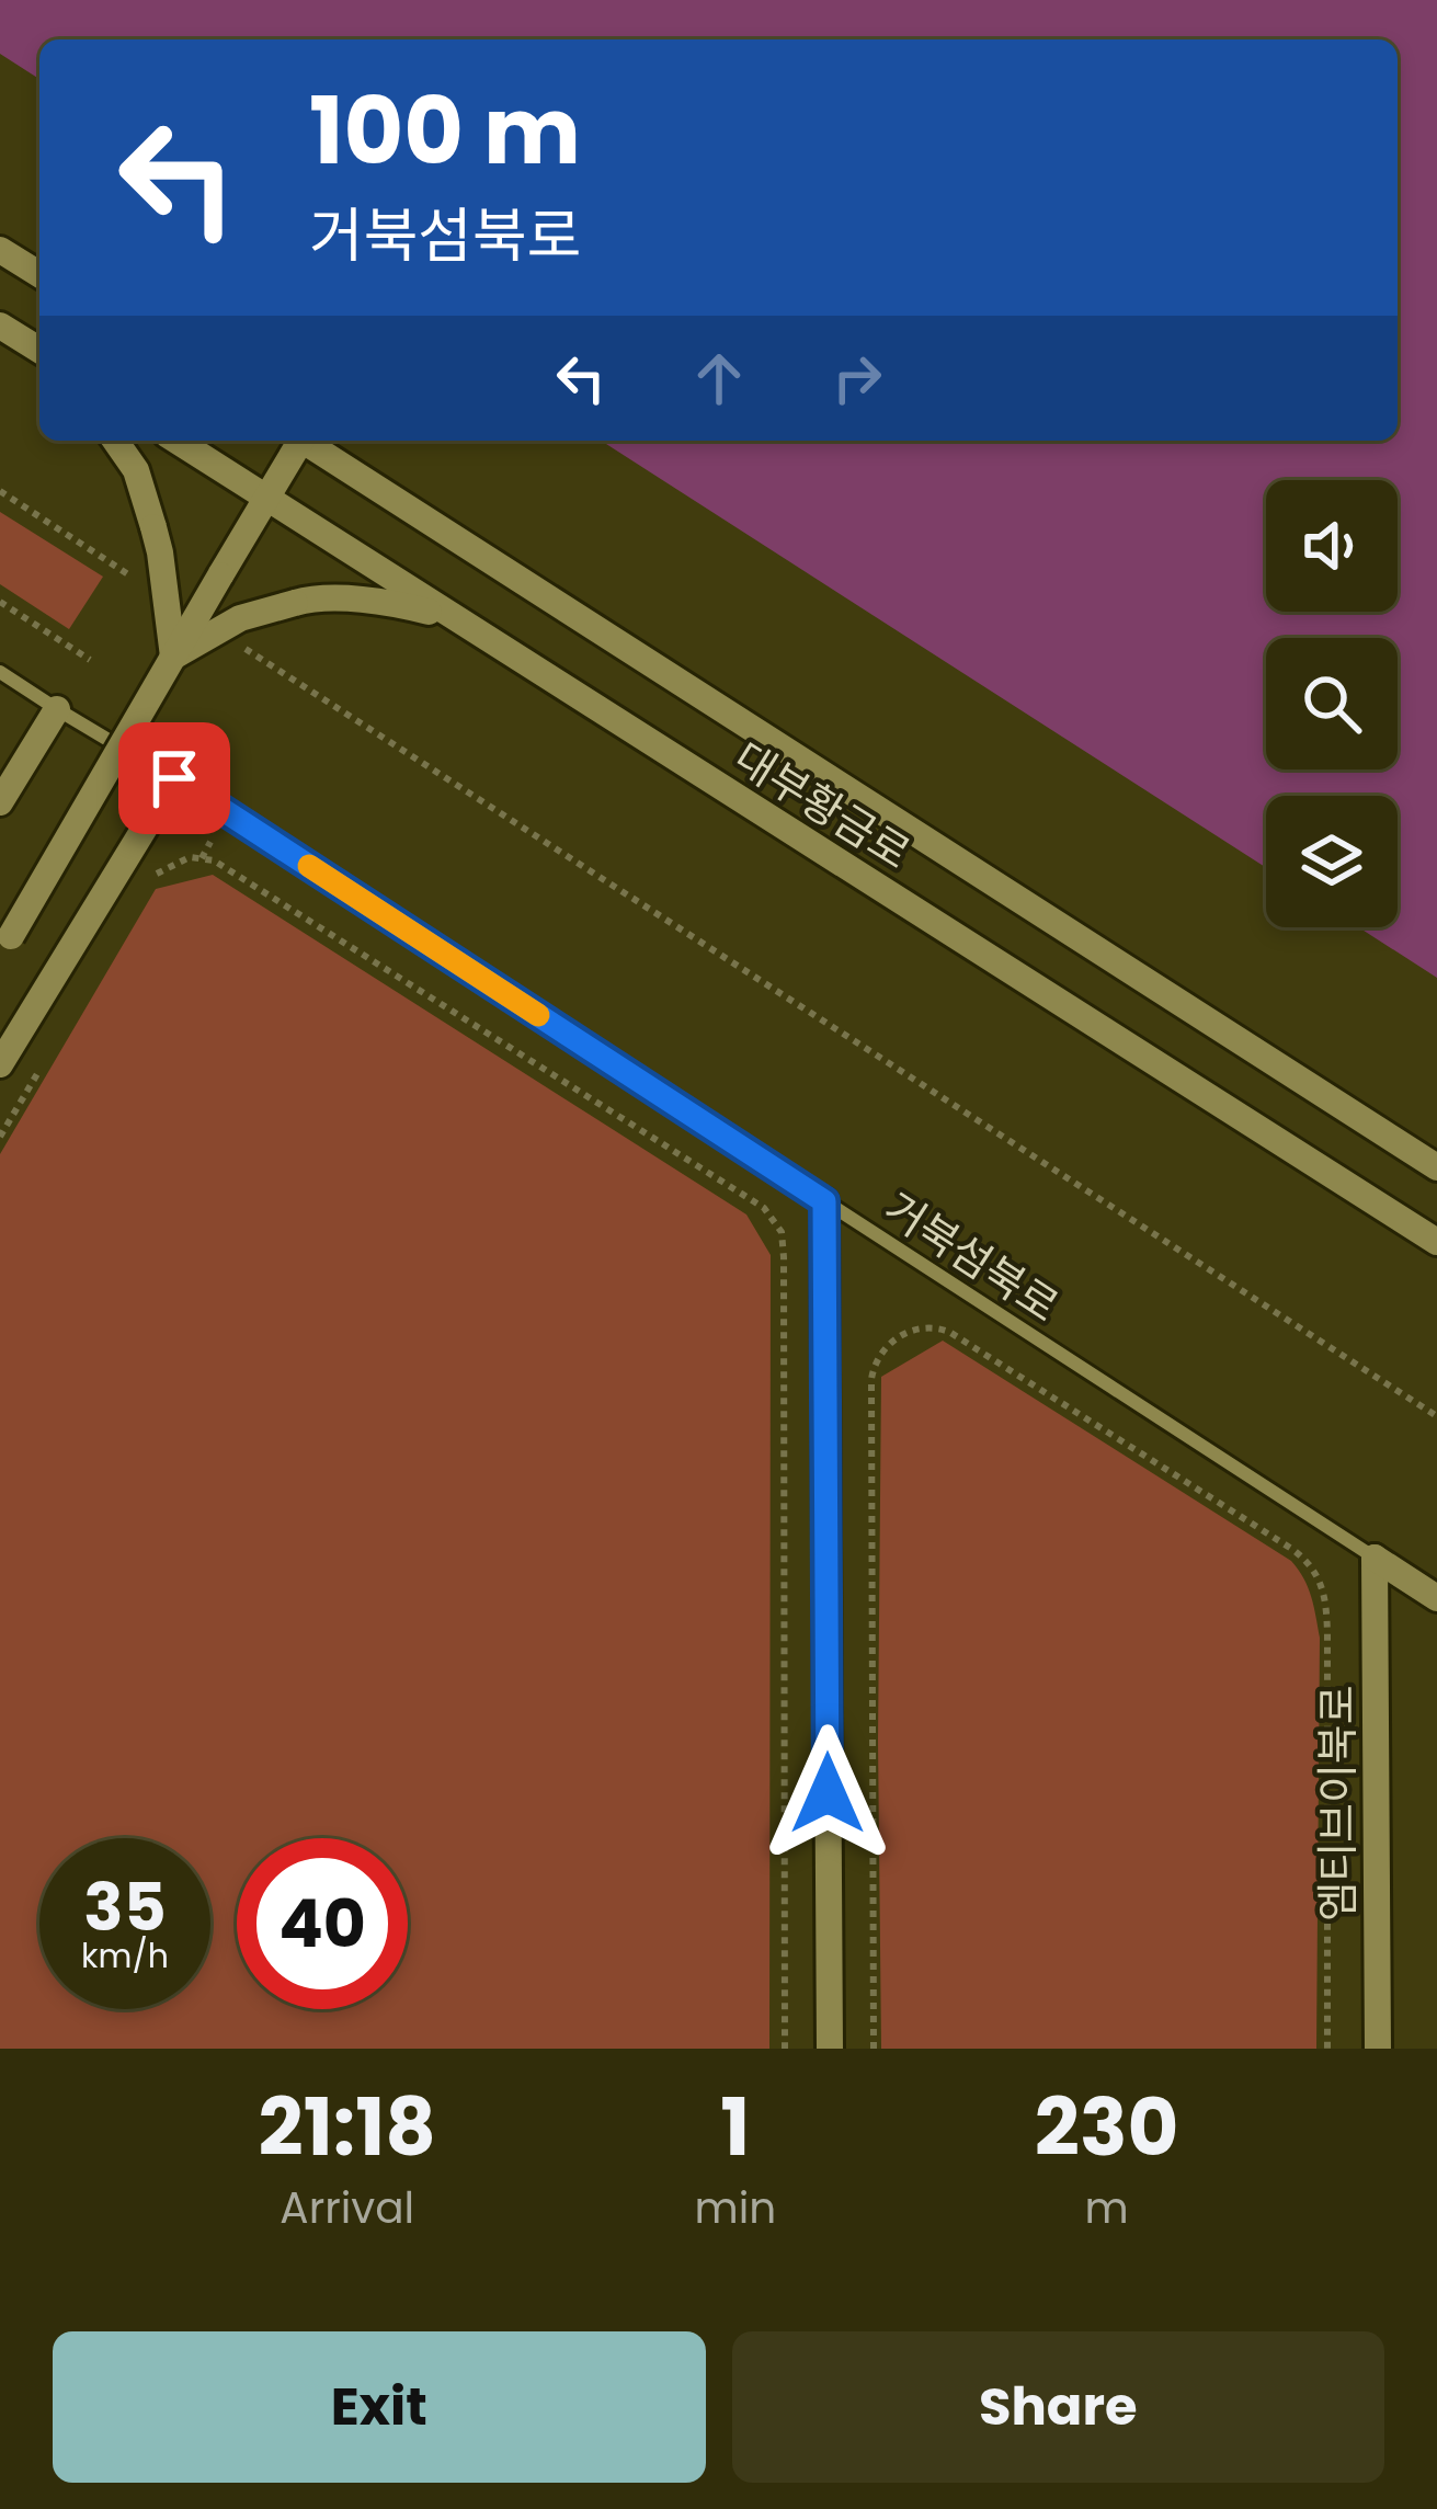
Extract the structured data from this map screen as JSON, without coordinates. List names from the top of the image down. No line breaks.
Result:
{"streets":{"main road":["대부황금로","엠티브이북로"],"street":["거북섬북로"]},"crossings":[["거북섬북로","엠티브이북로"]],"page":{"turn":["100 m","거북섬북로"],"speed":"35 km/h","limit":"40","eta":["21:18","Arrival","1","min","230","m"],"buttons":["Exit","Share"]}}
